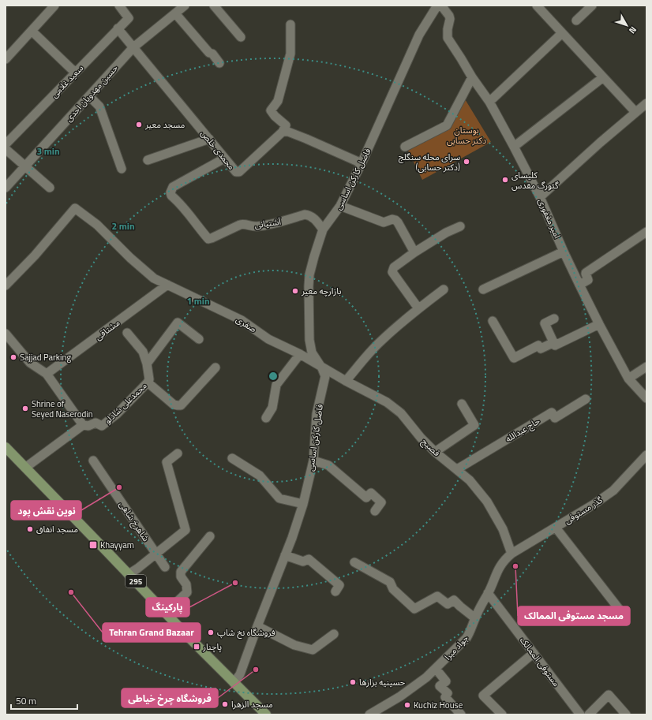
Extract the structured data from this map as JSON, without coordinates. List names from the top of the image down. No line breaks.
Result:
{"streets":{"main road":["295"],"street":["سعید غلامی","حسین مهدویان احدی","محمدی خلص","فاضل کارکن اساسی","امیر مغفوری","آشتیانی","صفری","مشتاقی","محمدعلی شادلو","حاج عبدالله","فصیح","گذر مستوفی","شاهرخ شاهی","جواد مبرا","مستوفی الممالک"]},"crossings":[["سعید غلامی","محمدی خلص"],["حسین مهدویان احدی","محمدی خلص"],["محمدی خلص","آشتیانی"],["فاضل کارکن اساسی","آشتیانی"],["فاضل کارکن اساسی","صفری"],["فاضل کارکن اساسی","فصیح"],["فاضل کارکن اساسی","295"],["صفری","مشتاقی"],["صفری","فصیح"],["حاج عبدالله","فصیح"],["فصیح","گذر مستوفی"],["فصیح","جواد مبرا"],["گذر مستوفی","جواد مبرا"],["جواد مبرا","مستوفی الممالک"]],"parks":["بوستان دکتر حسابی"],"places":{"other":["مسجد معیر","سرای محله سنگلج (دکتر حسابی)","کلیسای گئورگ مقدس","بازارچه معیر","Sajjad Parking","Shrine of Seyed Naserodin","نوین نقش پود","مسجد انفاق","مسجد مستوفی الممالک","پارکینگ","Tehran Grand Bazaar","فروشگاه نخ شاپ","فروشگاه چرخ خیاطی","حسینیه بزازها","مسجد الزهرا","Kuchiz House"],"transit":["Khayyam","پاچنار"]},"scale_bar":"50 m","north":"bottom right","rings":["3 min","2 min","1 min"]}
